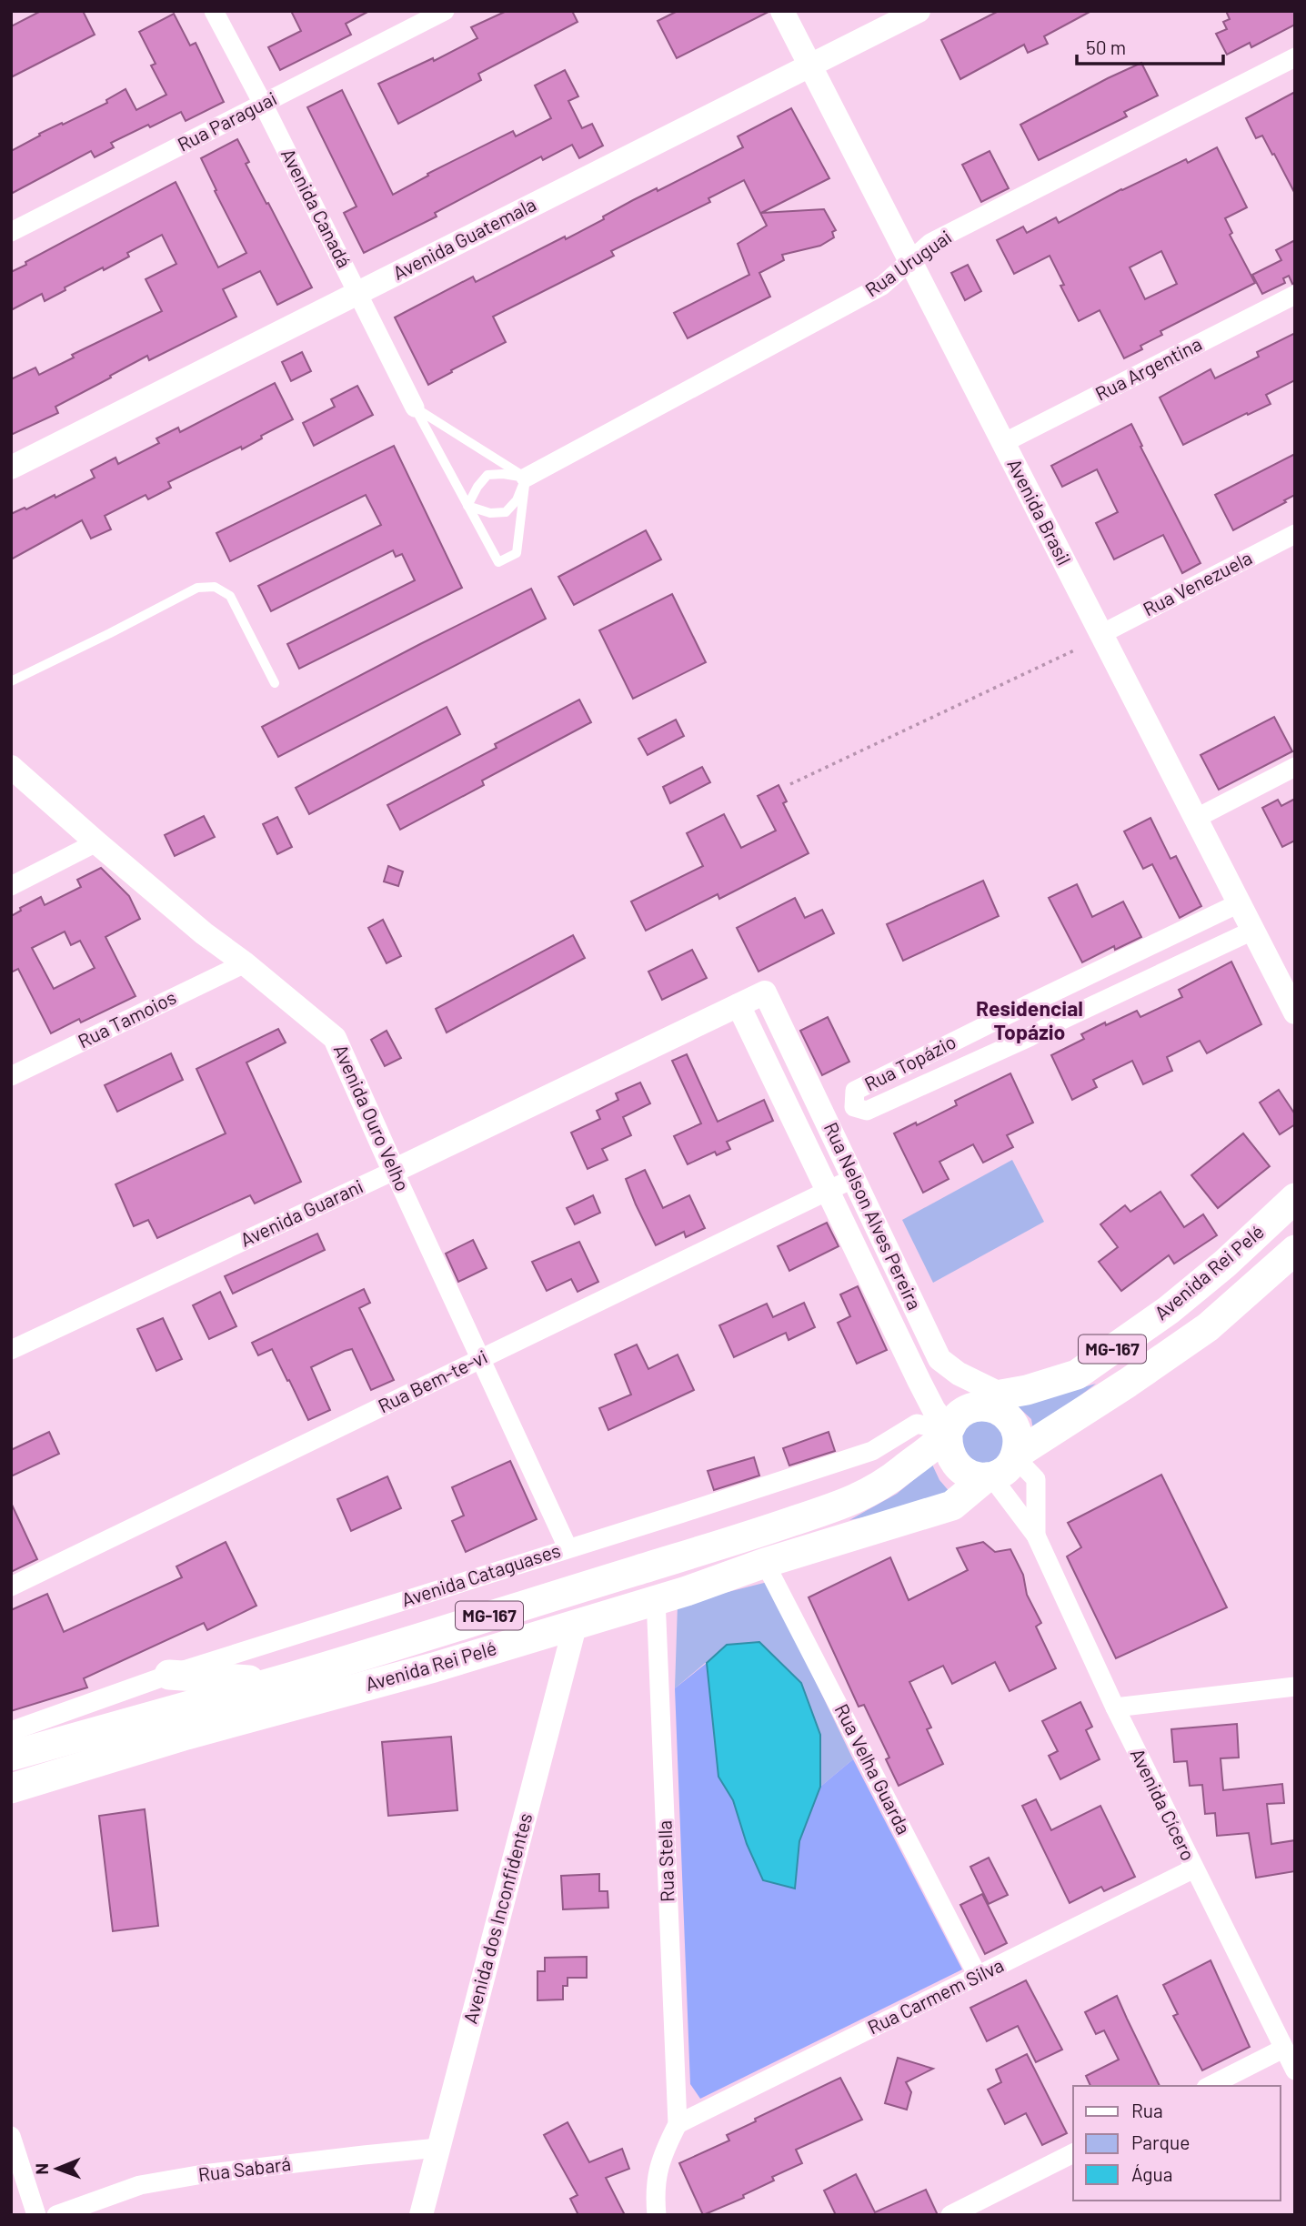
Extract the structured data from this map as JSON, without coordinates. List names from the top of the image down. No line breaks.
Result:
{"streets":{"main road":["Avenida Rei Pelé","MG-167"],"street":["Rua Paraguai","Avenida Canadá","Avenida Guatemala","Rua Uruguai","Rua Argentina","Avenida Brasil","Rua Venezuela","Rua Tamoios","Rua Topázio","Avenida Ouro Velho","Avenida Guarani","Rua Nelson Alves Pereira","Rua Bem-te-vi","Avenida Cataguases","Rua Velha Guarda","Avenida Cícero","Rua Stella","Avenida dos Inconfidentes","Rua Carmem Silva","Rua Sabará"]},"crossings":[["Rua Paraguai","Avenida Canadá"],["Avenida Canadá","Avenida Guatemala"],["Avenida Guatemala","Avenida Brasil"],["Rua Uruguai","Avenida Brasil"],["Rua Argentina","Avenida Brasil"],["Avenida Brasil","Rua Venezuela"],["Avenida Brasil","Rua Topázio"],["Rua Tamoios","Avenida Ouro Velho"],["Avenida Ouro Velho","Avenida Guarani"],["Avenida Ouro Velho","Rua Bem-te-vi"],["Avenida Ouro Velho","Avenida Cataguases"],["Avenida Guarani","Rua Nelson Alves Pereira"],["Rua Nelson Alves Pereira","Avenida Rei Pelé"],["Rua Nelson Alves Pereira","Rua Bem-te-vi"],["Rua Nelson Alves Pereira","Avenida Cataguases"],["Rua Nelson Alves Pereira","Avenida Cícero"],["Avenida Rei Pelé","Avenida Cataguases"],["Avenida Rei Pelé","Rua Velha Guarda"],["Avenida Rei Pelé","Avenida Cícero"],["Avenida Rei Pelé","Rua Stella"],["Avenida Rei Pelé","Avenida dos Inconfidentes"],["Avenida Cataguases","Avenida Cícero"],["Rua Velha Guarda","Rua Carmem Silva"],["Avenida Cícero","Rua Carmem Silva"],["Rua Stella","Rua Carmem Silva"],["Avenida dos Inconfidentes","Rua Sabará"]],"districts":["Residencial Topázio"],"legend":["Rua","Parque","Água"],"scale_bar":"50 m","north":"left"}
